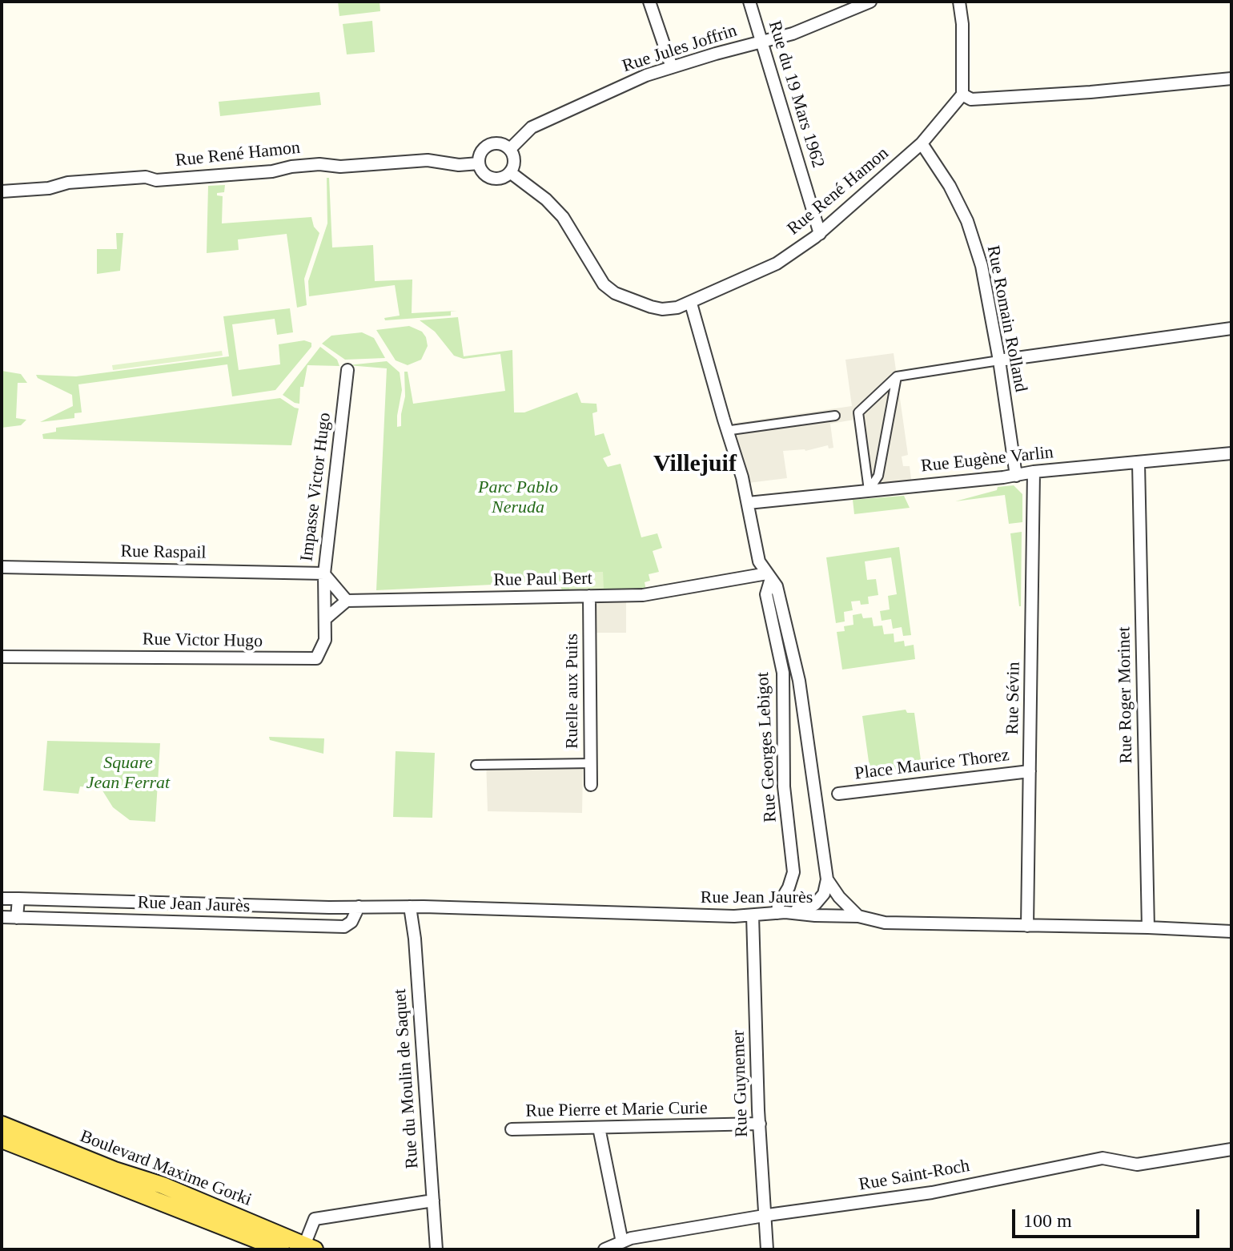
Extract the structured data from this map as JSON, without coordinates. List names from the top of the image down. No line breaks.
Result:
{"streets":{"main road":["Boulevard Maxime Gorki"],"street":["Rue Jules Joffrin","Rue du 19 Mars 1962","Rue René Hamon","Rue Romain Rolland","Rue Eugène Varlin","Impasse Victor Hugo","Rue Raspail","Rue Paul Bert","Rue Victor Hugo","Ruelle aux Puits","Rue Roger Morinet","Rue Sévin","Rue Georges Lebigot","Place Maurice Thorez","Rue Jean Jaurès","Rue du Moulin de Saquet","Rue Guynemer","Rue Pierre et Marie Curie","Rue Saint-Roch"]},"crossings":[["Rue Jules Joffrin","Rue du 19 Mars 1962"],["Rue Jules Joffrin","Rue René Hamon"],["Rue du 19 Mars 1962","Rue René Hamon"],["Rue René Hamon","Rue Romain Rolland"],["Rue René Hamon","Rue Georges Lebigot"],["Rue Romain Rolland","Rue Eugène Varlin"],["Rue Eugène Varlin","Rue Roger Morinet"],["Rue Eugène Varlin","Rue Sévin"],["Rue Eugène Varlin","Rue Georges Lebigot"],["Impasse Victor Hugo","Rue Raspail"],["Impasse Victor Hugo","Rue Paul Bert"],["Impasse Victor Hugo","Rue Victor Hugo"],["Rue Raspail","Rue Victor Hugo"],["Rue Paul Bert","Ruelle aux Puits"],["Rue Paul Bert","Rue Georges Lebigot"],["Rue Roger Morinet","Rue Jean Jaurès"],["Rue Sévin","Place Maurice Thorez"],["Rue Sévin","Rue Jean Jaurès"],["Rue Georges Lebigot","Rue Jean Jaurès"],["Rue Jean Jaurès","Rue du Moulin de Saquet"],["Rue Jean Jaurès","Rue Guynemer"],["Rue Guynemer","Rue Pierre et Marie Curie"],["Rue Guynemer","Rue Saint-Roch"]],"districts":["Villejuif"],"parks":["Parc Pablo Neruda","Square Jean Ferrat"],"scale_bar":"100 m"}
